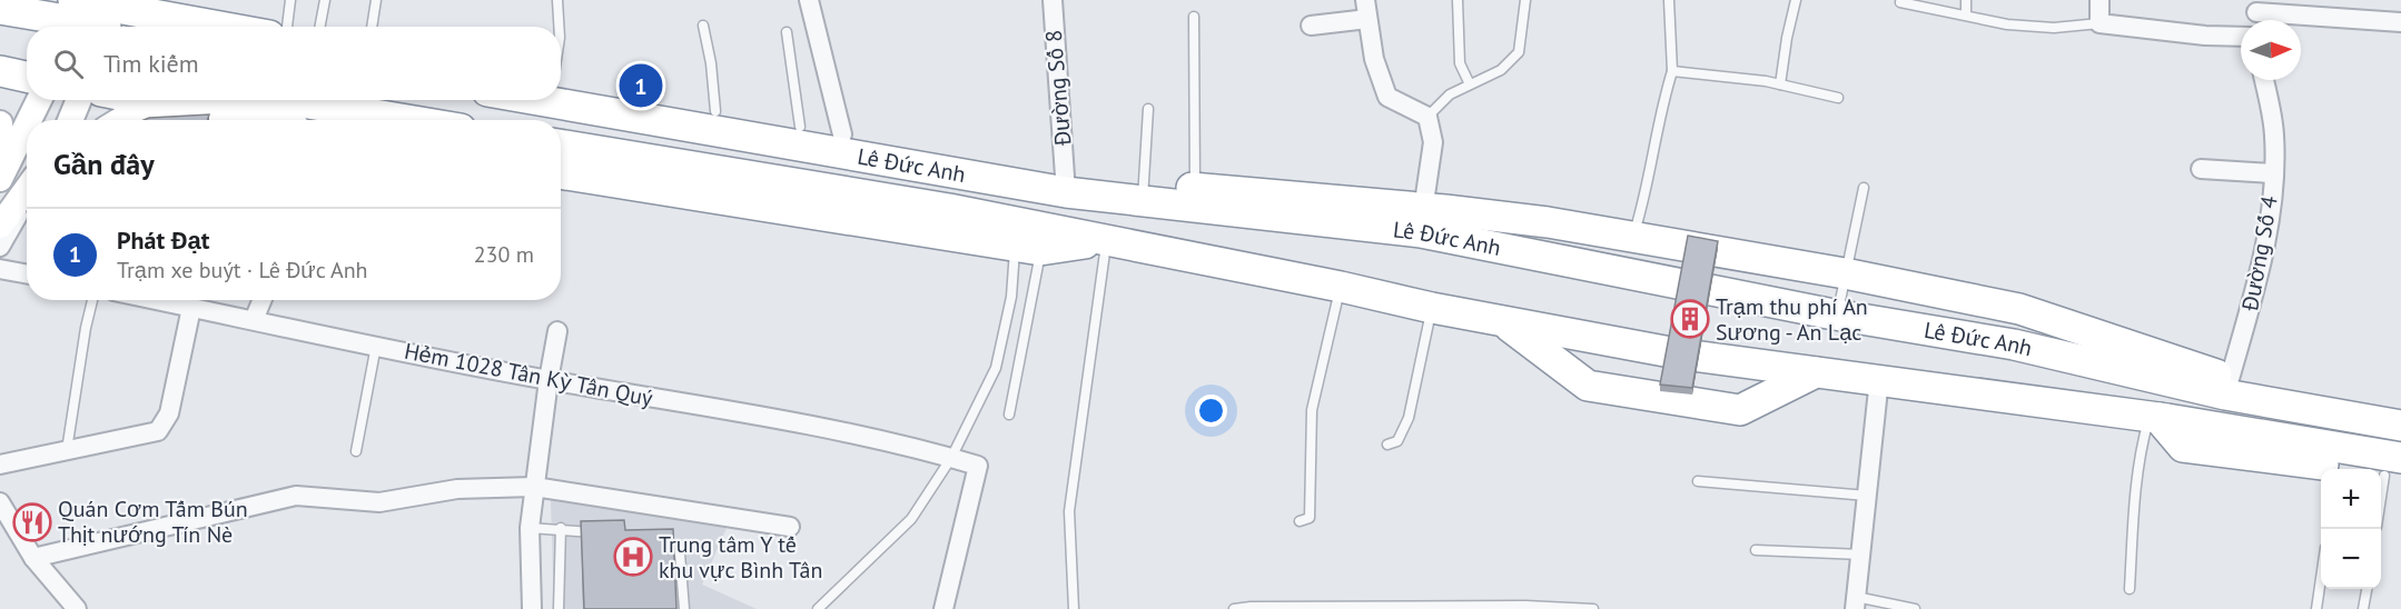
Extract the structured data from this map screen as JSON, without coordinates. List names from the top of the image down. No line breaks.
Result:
{"streets":{"highway":["Lê Đức Anh"],"street":["Đường Số 8","Đường Số 4","Hẻm 1028 Tân Kỳ Tân Quý"]},"crossings":[["Đường Số 8","Lê Đức Anh"],["Lê Đức Anh","Đường Số 4"]],"places":{"building":["Trạm thu phí An Sương - An Lạc"],"restaurant":["Quán Cơm Tấm Bún Thịt nướng Tín Nè"],"hospital":["Trung tâm Y tế khu vực Bình Tân"]},"north":"right","page":{"search":"Tìm kiếm","pins":"1","heading":"Gần đây","list":[{"mark":"1","name":"Phát Đạt","note":"Trạm xe buýt · Lê Đức Anh","value":"230 m"}],"map_buttons":["+","−"]}}
